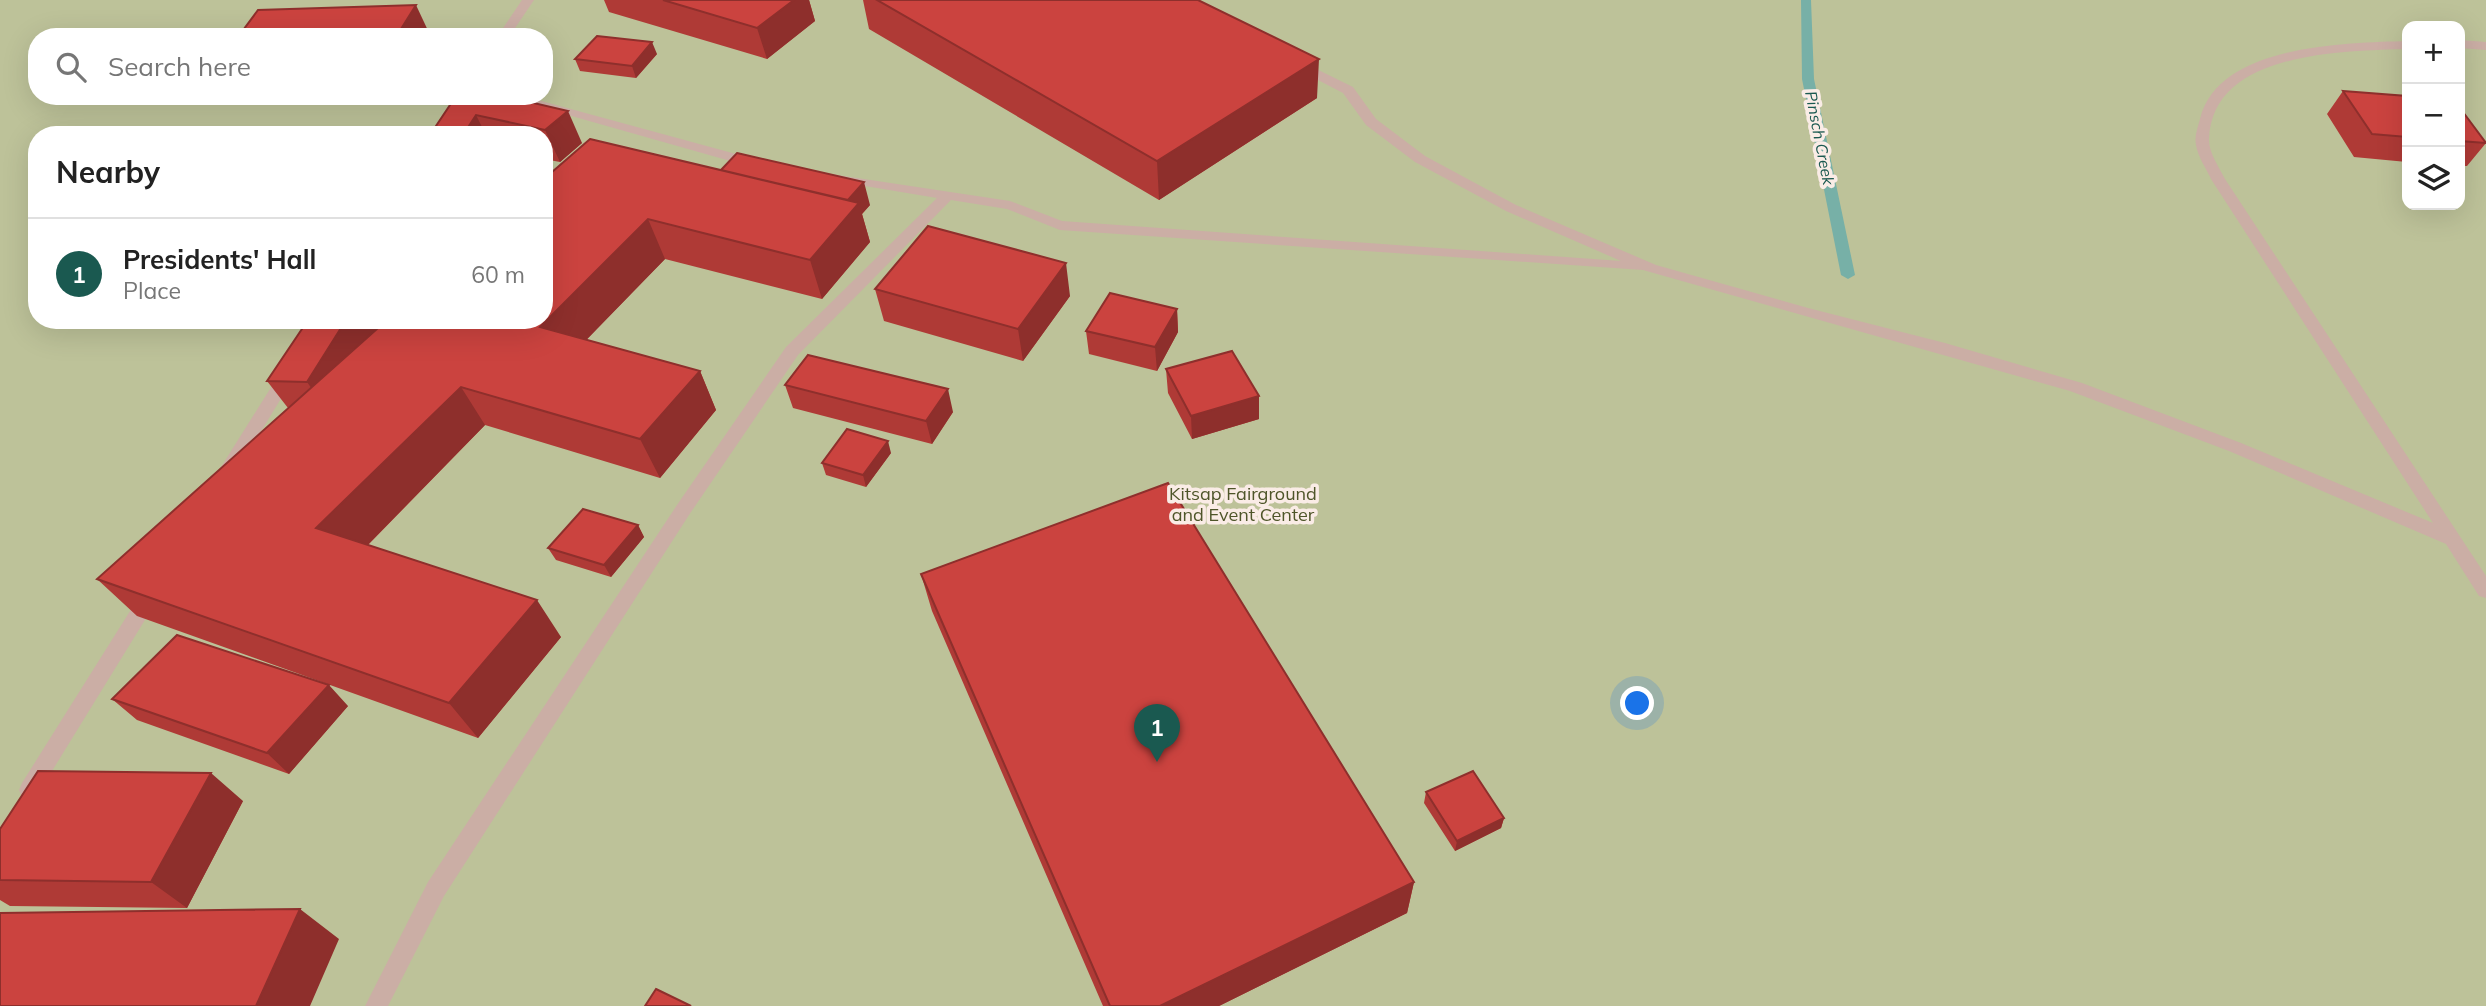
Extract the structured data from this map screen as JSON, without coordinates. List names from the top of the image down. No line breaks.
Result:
{"water":["Pinsch Creek"],"parks":["Kitsap Fairground and Event Center"],"page":{"map_buttons":["+","−"],"search":"Search here","heading":"Nearby","list":[{"mark":"1","name":"Presidents' Hall","note":"Place","value":"60 m"}],"pins":"1"}}
